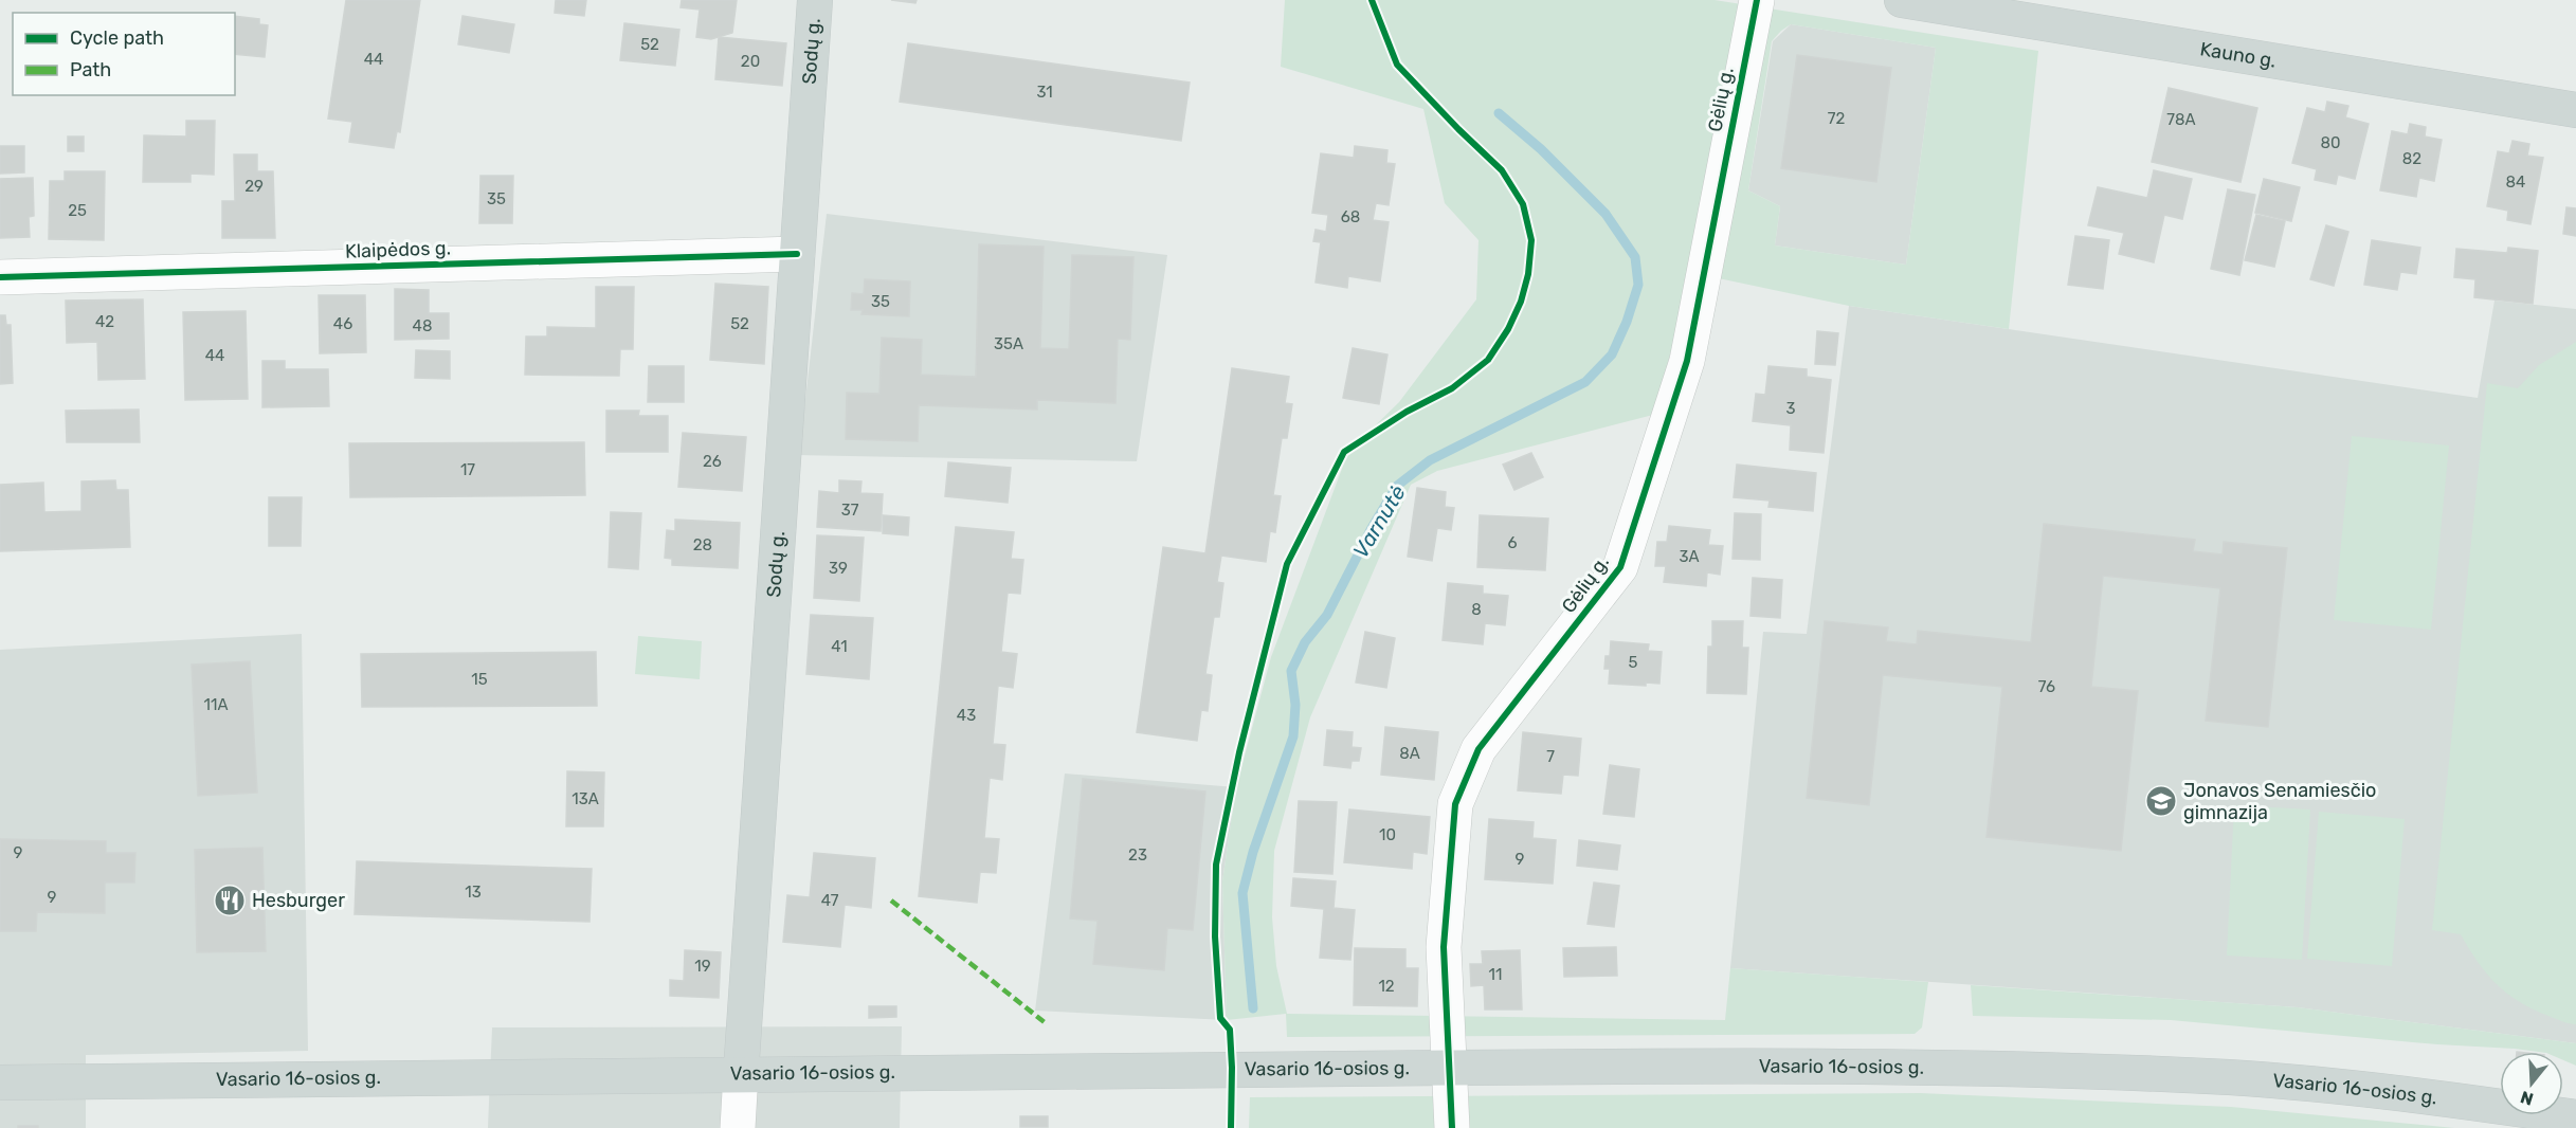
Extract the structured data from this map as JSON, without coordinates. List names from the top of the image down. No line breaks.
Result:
{"streets":{"main road":["Sodų g.","Kauno g.","Vasario 16-osios g."],"street":["Gėlių g.","Klaipėdos g."]},"crossings":[["Sodų g.","Klaipėdos g."],["Sodų g.","Vasario 16-osios g."],["Gėlių g.","Vasario 16-osios g."]],"water":["Varnutė"],"places":{"school or university":["Jonavos Senamiesčio gimnazija"],"restaurant":["Hesburger"]},"house_numbers":["52","44","20","31","72","78A","80","82","84","29","35","25","68","35","42","46","52","48","35A","44","3","26","17","37","6","28","3A","39","8","41","5","15","76","11A","43","8A","7","13A","10","9","23","9","13","9","47","19","11","12"],"legend":["Cycle path","Path"],"north":"bottom"}
